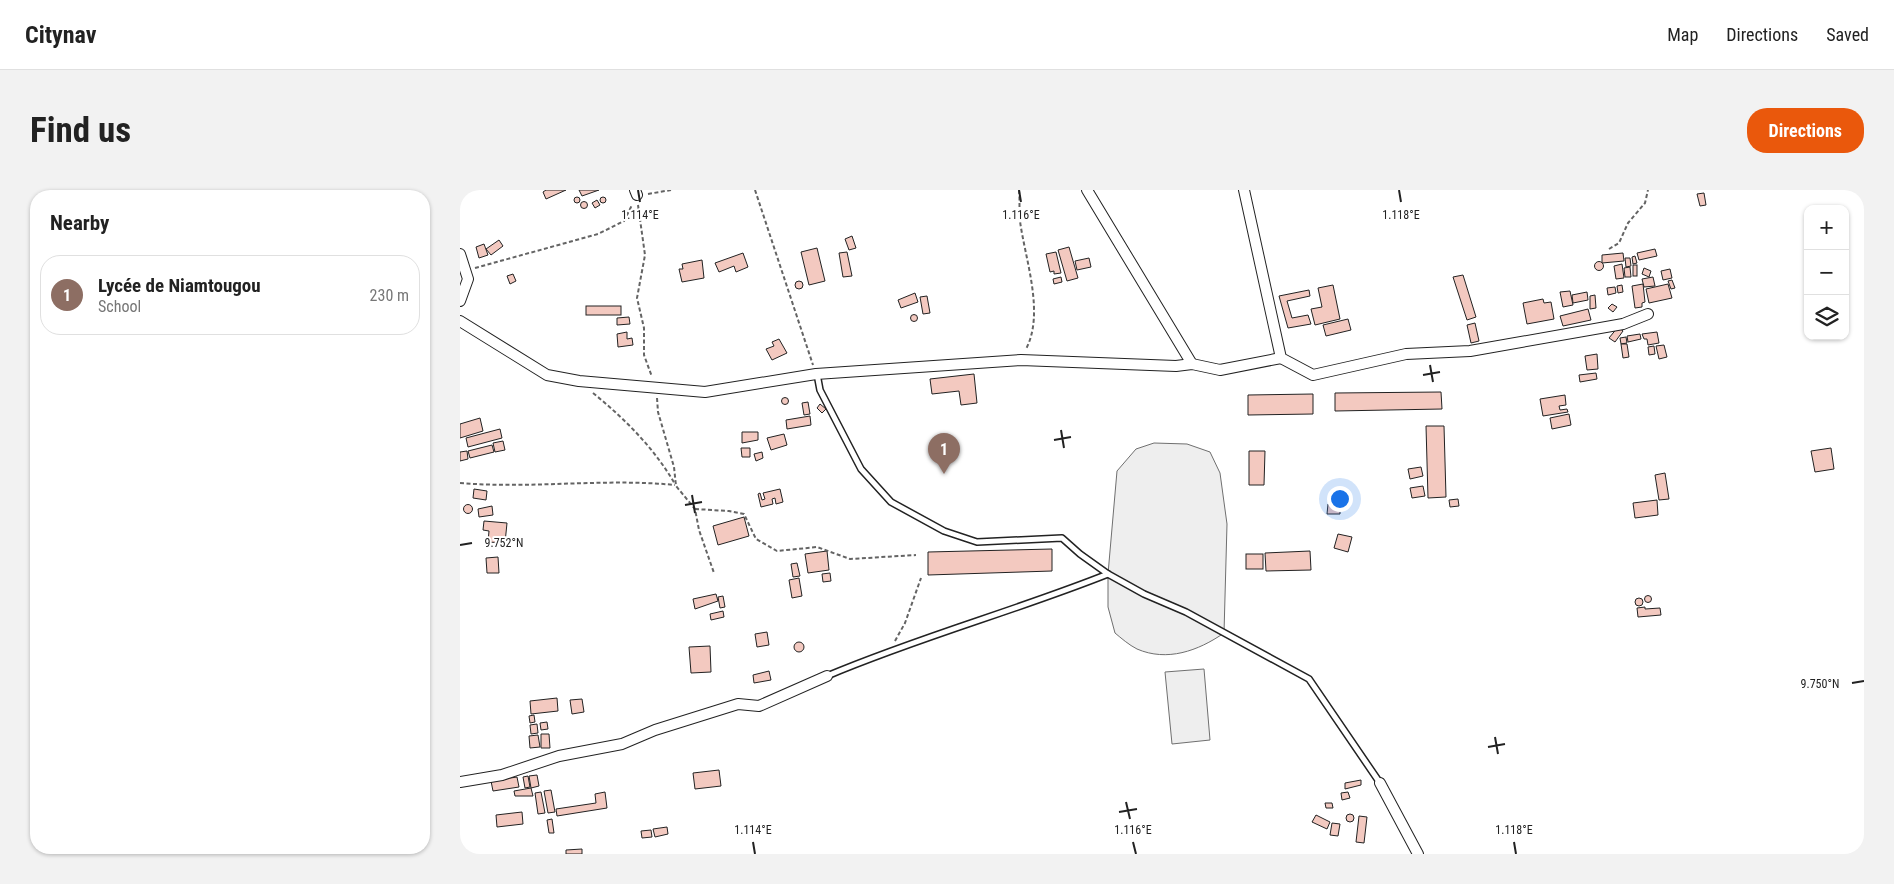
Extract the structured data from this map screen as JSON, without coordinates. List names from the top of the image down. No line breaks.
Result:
{"page":{"header":"Citynav","nav":["Map","Directions","Saved"],"buttons":"Directions","title":"Find us","heading":"Nearby","map_buttons":["+","−"],"list":[{"mark":"1","name":"Lycée de Niamtougou","note":"School","value":"230 m"}],"pins":"1"},"coordinates":["1.114°E","1.116°E","1.118°E","9.752°N","9.750°N"]}
